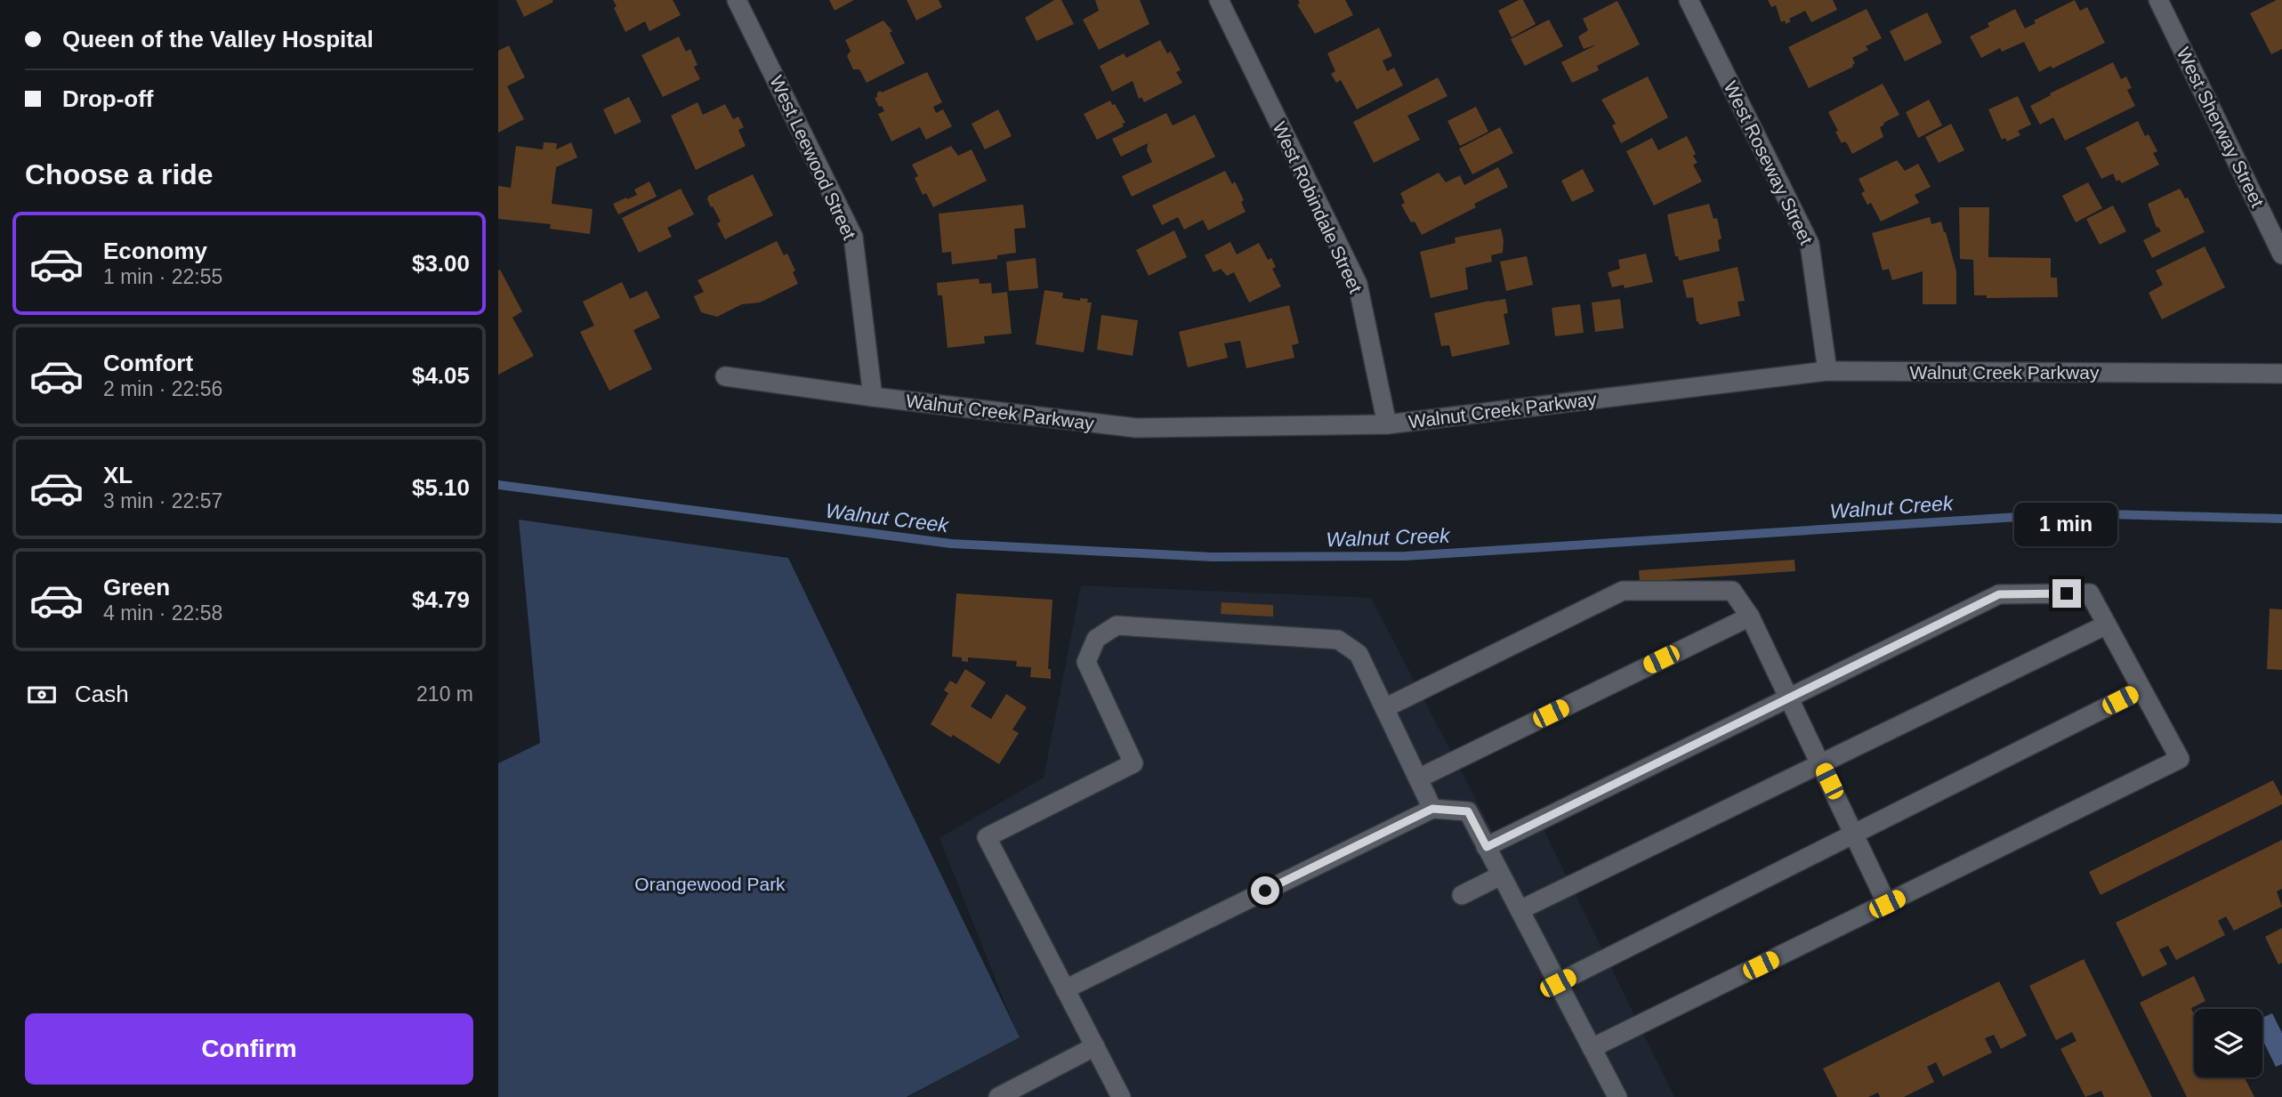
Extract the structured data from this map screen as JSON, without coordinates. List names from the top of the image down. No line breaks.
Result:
{"streets":{"street":["West Sherway Street","West Leewood Street","West Roseway Street","West Robindale Street","Walnut Creek Parkway"]},"crossings":[["West Leewood Street","Walnut Creek Parkway"],["West Roseway Street","Walnut Creek Parkway"],["West Robindale Street","Walnut Creek Parkway"]],"water":["Walnut Creek"],"parks":["Orangewood Park"],"page":{"banner":["Queen of the Valley Hospital","Drop-off"],"heading":"Choose a ride","list":[{"name":"Economy","note":"1 min · 22:55","value":"$3.00"},{"name":"Comfort","note":"2 min · 22:56","value":"$4.05"},{"name":"XL","note":"3 min · 22:57","value":"$5.10"},{"name":"Green","note":"4 min · 22:58","value":"$4.79"}],"bubble":"1 min","pay":["Cash","210 m"],"buttons":"Confirm"}}
